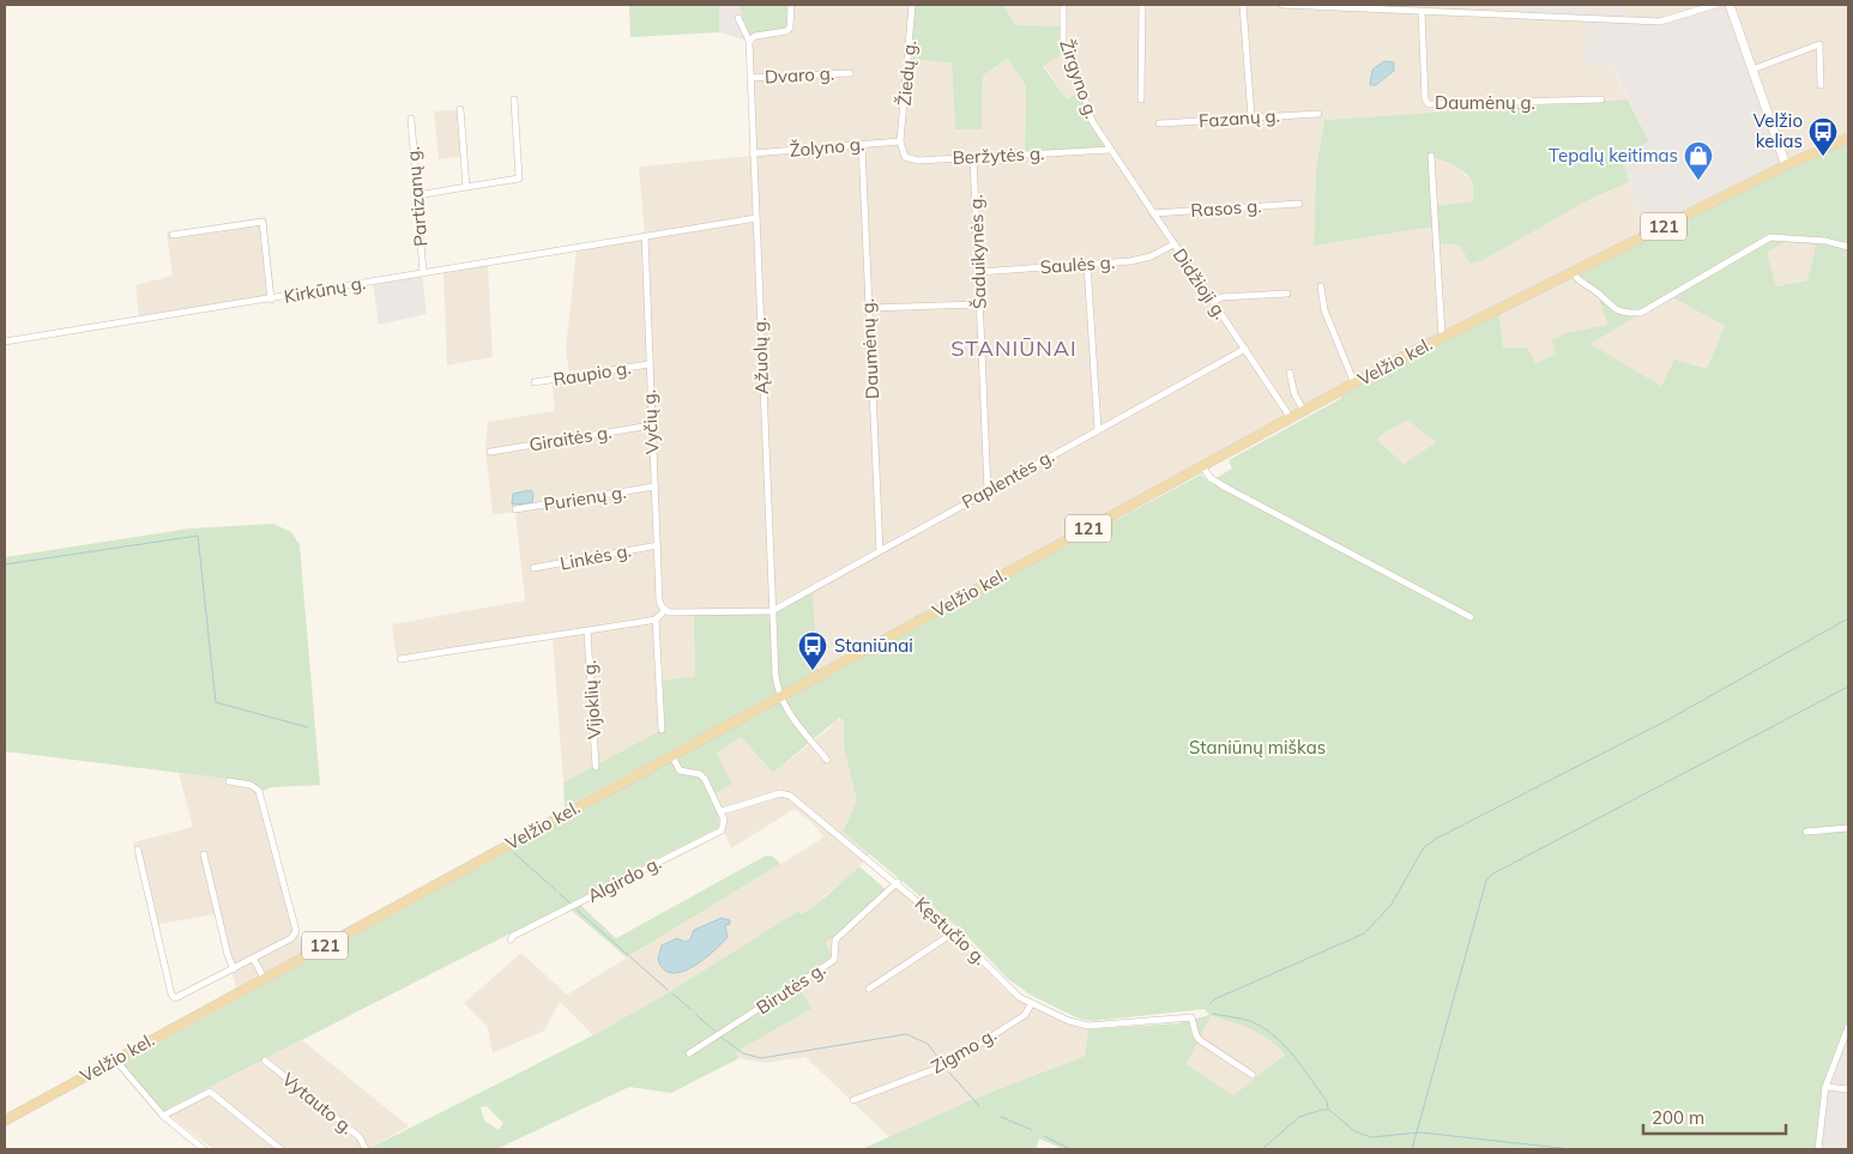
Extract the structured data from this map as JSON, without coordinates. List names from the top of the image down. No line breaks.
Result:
{"streets":{"main road":["121","Velžio kel."],"street":["Žiedų g.","Dvaro g.","Žirgyno g.","Daumėnų g.","Fazanų g.","Žolyno g.","Beržytės g.","Partizanų g.","Rasos g.","Šaduikynės g.","Saulės g.","Didžioji g.","Kirkūnų g.","Ąžuolų g.","Raupio g.","Vyčių g.","Giraitės g.","Paplentės g.","Purienų g.","Linkės g.","Vijoklių g.","Algirdo g.","Kęstučio g.","Birutės g.","Zigmo g.","Vytauto g."]},"crossings":[["Žiedų g.","Žolyno g."],["Žiedų g.","Beržytės g."],["Dvaro g.","Ąžuolų g."],["Žirgyno g.","Beržytės g."],["Žirgyno g.","Didžioji g."],["Daumėnų g.","Žolyno g."],["Daumėnų g.","Paplentės g."],["Žolyno g.","Beržytės g."],["Žolyno g.","Ąžuolų g."],["Beržytės g.","Šaduikynės g."],["Beržytės g.","Didžioji g."],["Partizanų g.","Kirkūnų g."],["Rasos g.","Didžioji g."],["Šaduikynės g.","Saulės g."],["Šaduikynės g.","Paplentės g."],["Saulės g.","Didžioji g."],["Didžioji g.","Velžio kel."],["Didžioji g.","Paplentės g."],["Kirkūnų g.","Vyčių g."],["Ąžuolų g.","Velžio kel."],["Ąžuolų g.","Paplentės g."],["Raupio g.","Vyčių g."],["Vyčių g.","Giraitės g."],["Vyčių g.","Purienų g."],["Vyčių g.","Linkės g."],["Algirdo g.","Kęstučio g."],["Kęstučio g.","Birutės g."],["Kęstučio g.","Zigmo g."]],"districts":["STANIŪNAI"],"parks":["Staniūnų miškas"],"places":{"bus stop":["Velžio kelias","Staniūnai"],"shop":["Tepalų keitimas"]},"scale_bar":"200 m"}
